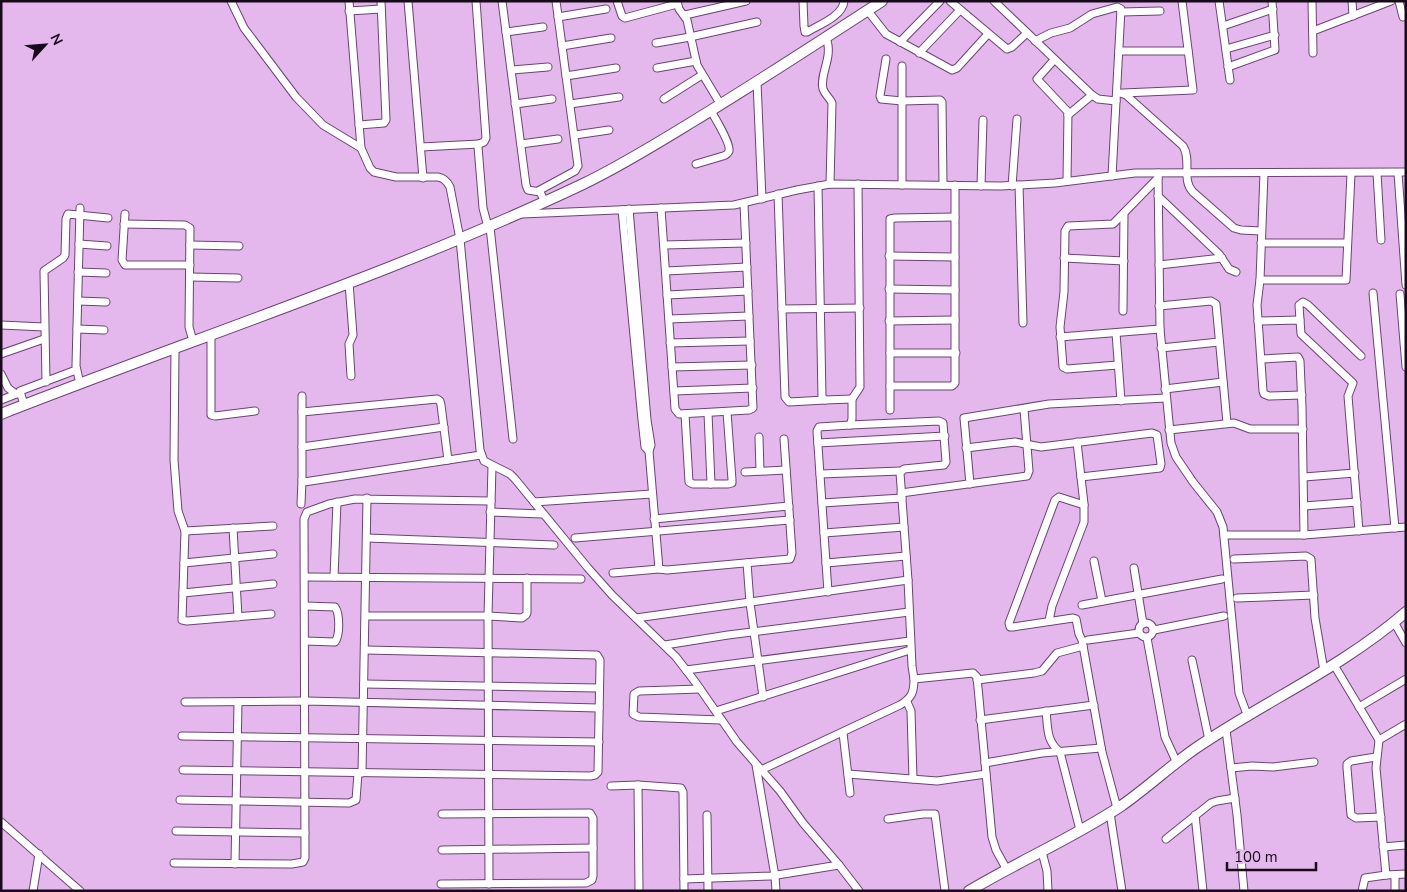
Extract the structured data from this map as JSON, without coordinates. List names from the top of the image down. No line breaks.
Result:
{"scale_bar":"100 m","north":"top right"}
